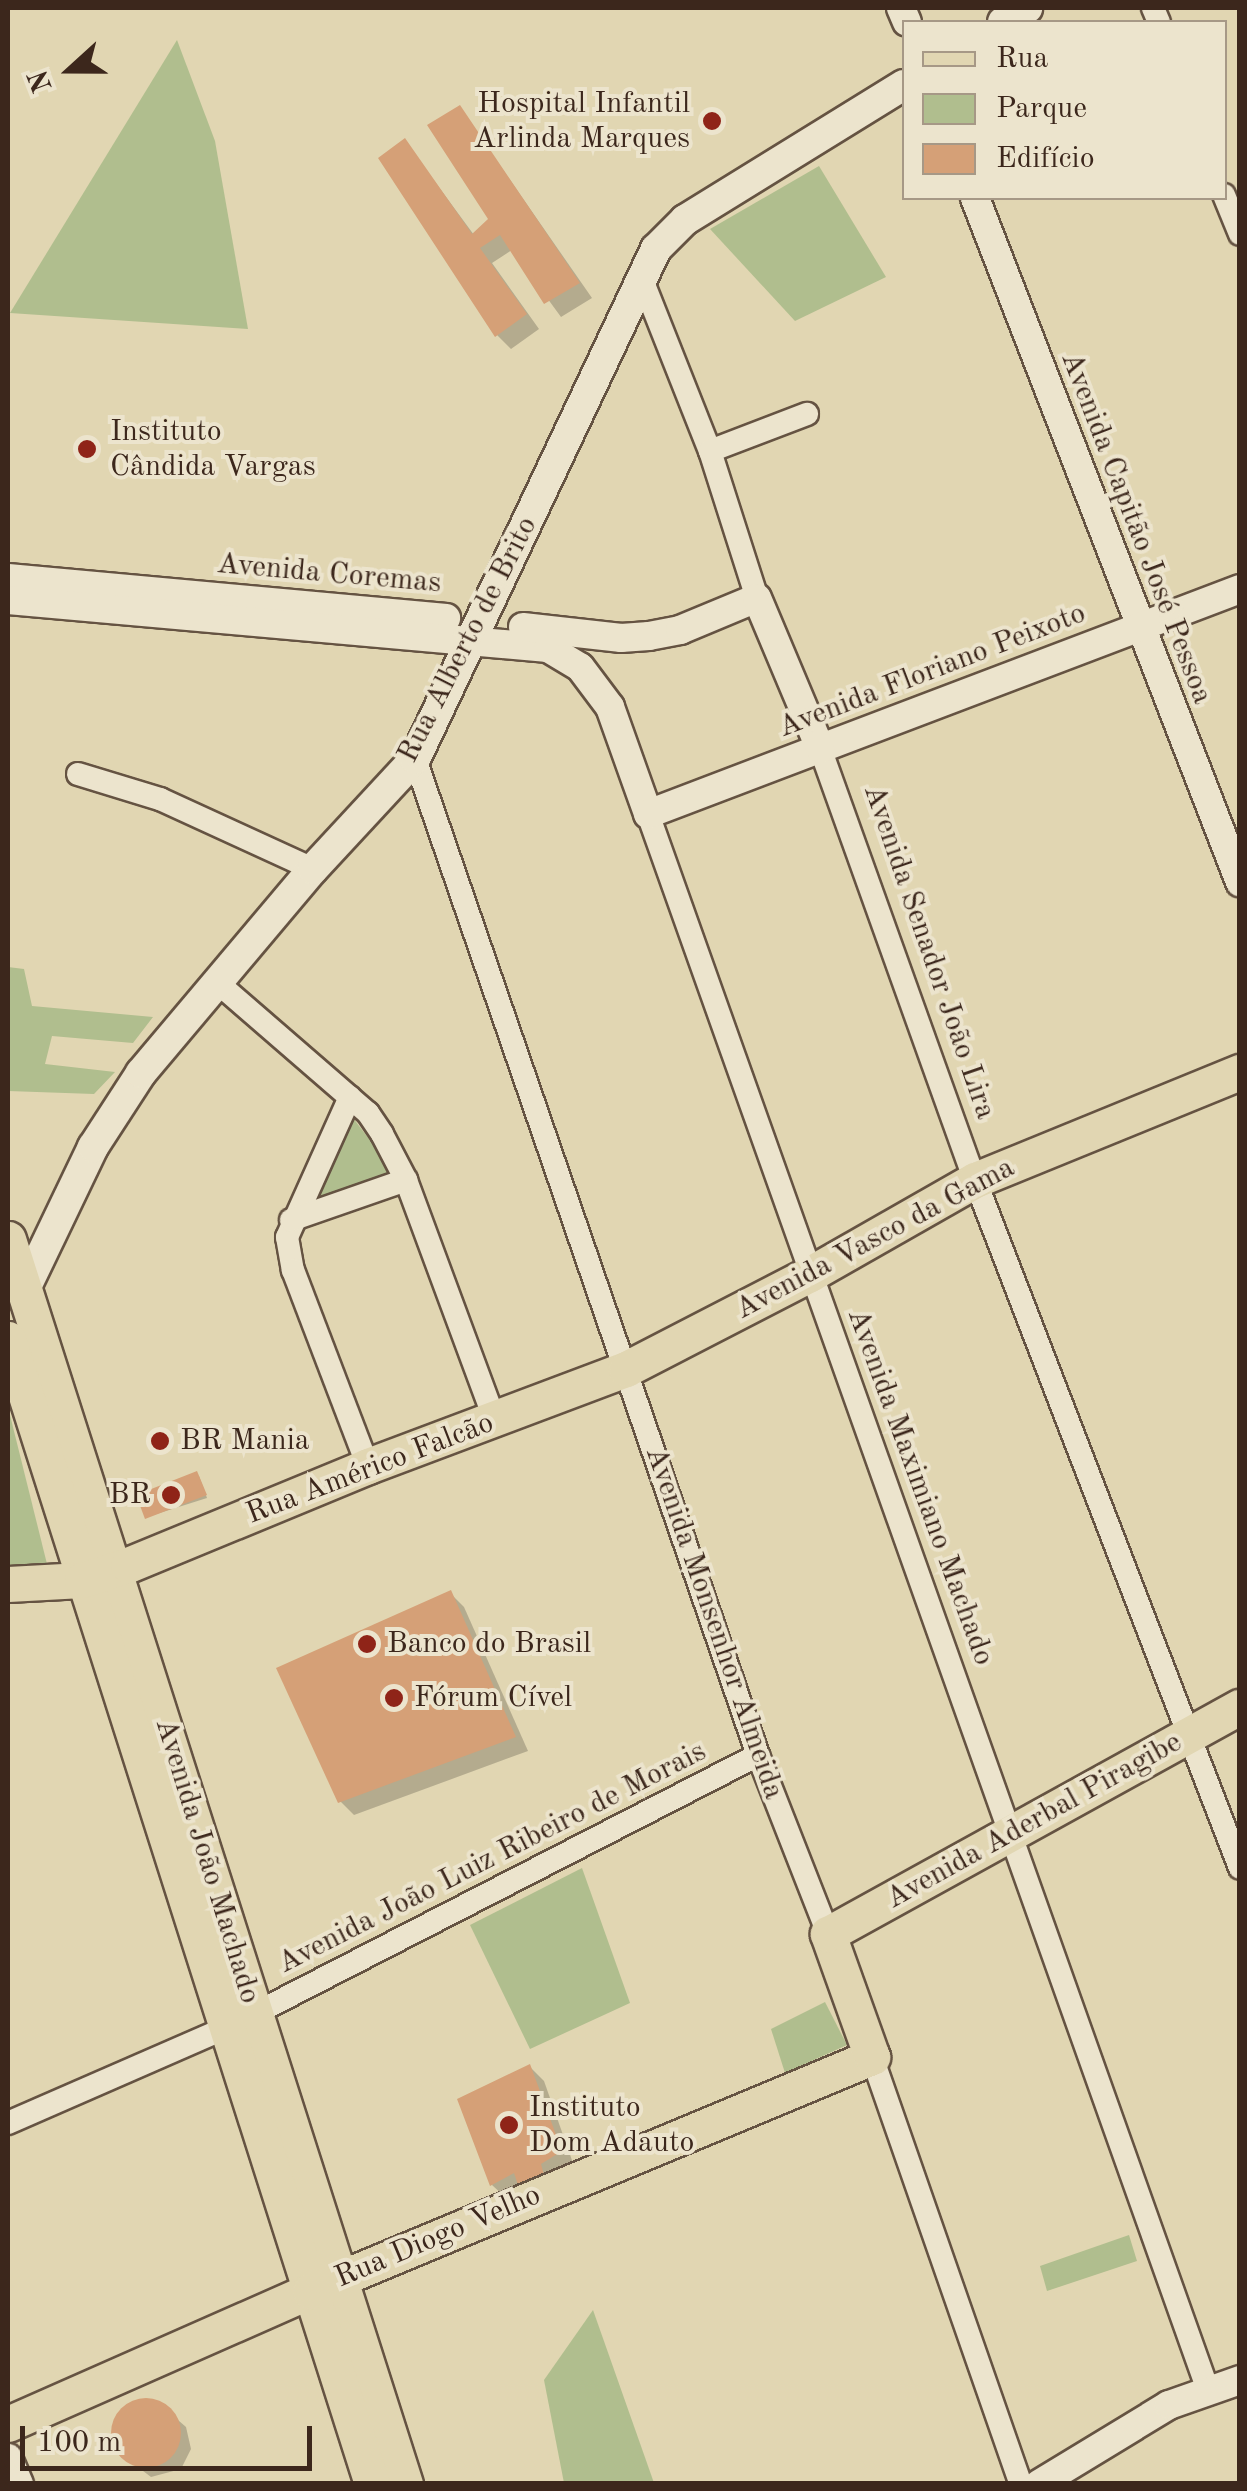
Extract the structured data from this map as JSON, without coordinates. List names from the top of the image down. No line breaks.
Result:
{"streets":{"main road":["Rua Alberto de Brito","Avenida Vasco da Gama","Rua Américo Falcão","Avenida Monsenhor Almeida","Avenida Aderbal Piragibe","Avenida João Machado","Rua Diogo Velho"],"street":["Avenida Capitão José Pessoa","Avenida Coremas","Avenida Floriano Peixoto","Avenida Senador João Lira","Avenida Maximiano Machado","Avenida João Luiz Ribeiro de Morais"]},"crossings":[["Avenida Capitão José Pessoa","Avenida Floriano Peixoto"],["Avenida Coremas","Rua Alberto de Brito"],["Avenida Coremas","Avenida Senador João Lira"],["Avenida Coremas","Avenida Maximiano Machado"],["Rua Alberto de Brito","Avenida Senador João Lira"],["Rua Alberto de Brito","Avenida Monsenhor Almeida"],["Rua Alberto de Brito","Avenida João Machado"],["Avenida Floriano Peixoto","Avenida Senador João Lira"],["Avenida Floriano Peixoto","Avenida Maximiano Machado"],["Avenida Senador João Lira","Avenida Vasco da Gama"],["Avenida Senador João Lira","Avenida Aderbal Piragibe"],["Avenida Vasco da Gama","Rua Américo Falcão"],["Avenida Vasco da Gama","Avenida Maximiano Machado"],["Avenida Vasco da Gama","Avenida Monsenhor Almeida"],["Rua Américo Falcão","Avenida Monsenhor Almeida"],["Rua Américo Falcão","Avenida João Machado"],["Avenida Maximiano Machado","Avenida Aderbal Piragibe"],["Avenida Monsenhor Almeida","Avenida Aderbal Piragibe"],["Avenida Monsenhor Almeida","Avenida João Luiz Ribeiro de Morais"],["Avenida Monsenhor Almeida","Rua Diogo Velho"],["Avenida João Luiz Ribeiro de Morais","Avenida João Machado"],["Avenida João Machado","Rua Diogo Velho"]],"places":["Hospital Infantil Arlinda Marques","Instituto Cândida Vargas","BR Mania","BR","Banco do Brasil","Fórum Cível","Instituto Dom Adauto"],"legend":["Rua","Parque","Edifício"],"scale_bar":"100 m","north":"left"}
